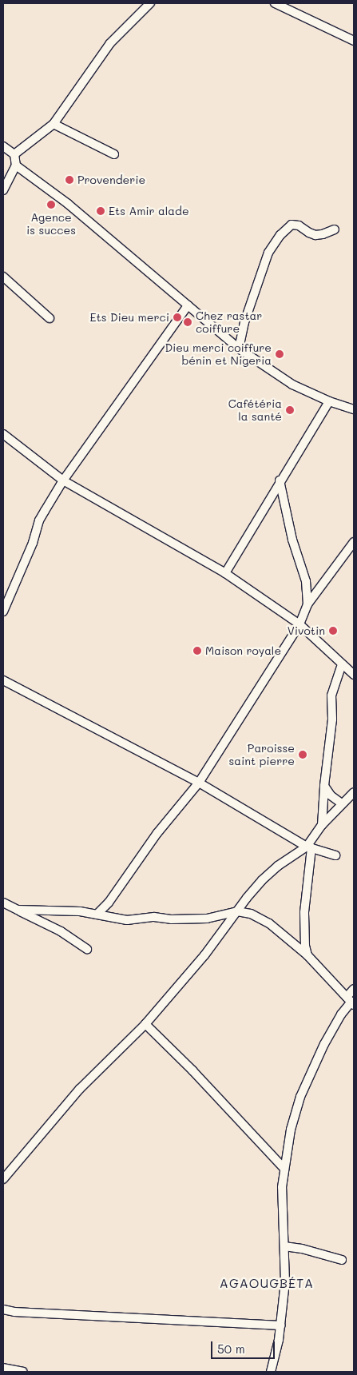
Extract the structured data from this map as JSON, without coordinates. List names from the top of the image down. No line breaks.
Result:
{"districts":["AGAOUGBÉTA"],"places":["Provenderie","Agence is succes","Ets Amir alade","Ets Dieu merci","Chez rastar coiffure","Dieu merci coiffure bénin et Nigeria","Cafétéria la santé","Vivotin","Maison royale","Paroisse saint pierre"],"scale_bar":"50 m"}
